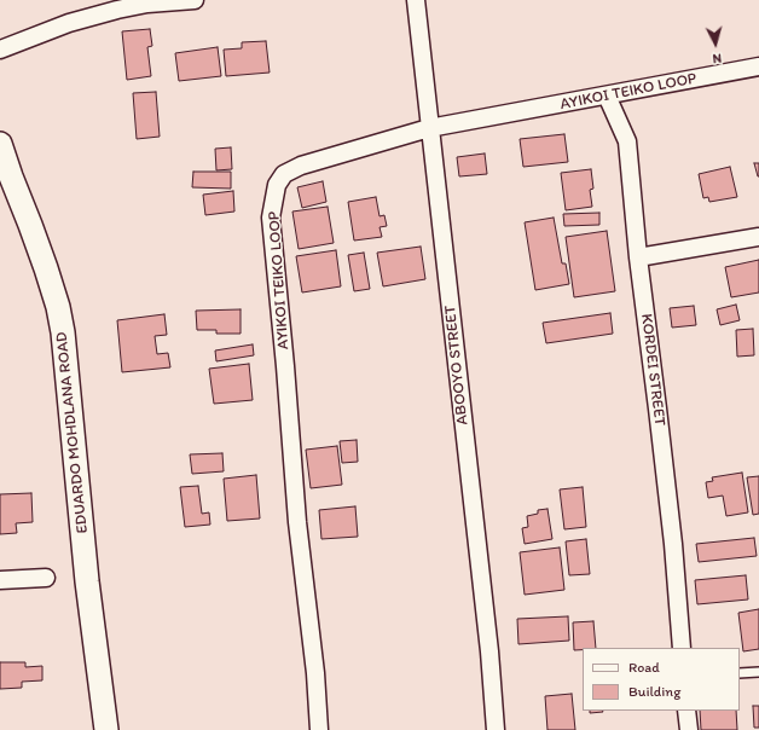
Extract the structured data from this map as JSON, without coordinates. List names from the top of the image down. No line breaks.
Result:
{"streets":{"main road":["EDUARDO MOHDLANA ROAD"],"street":["AYIKOI TEIKO LOOP","ABOOYO STREET","KORDEI STREET"]},"crossings":[["AYIKOI TEIKO LOOP","ABOOYO STREET"],["AYIKOI TEIKO LOOP","KORDEI STREET"]],"legend":["Road","Building"],"north":"bottom"}
